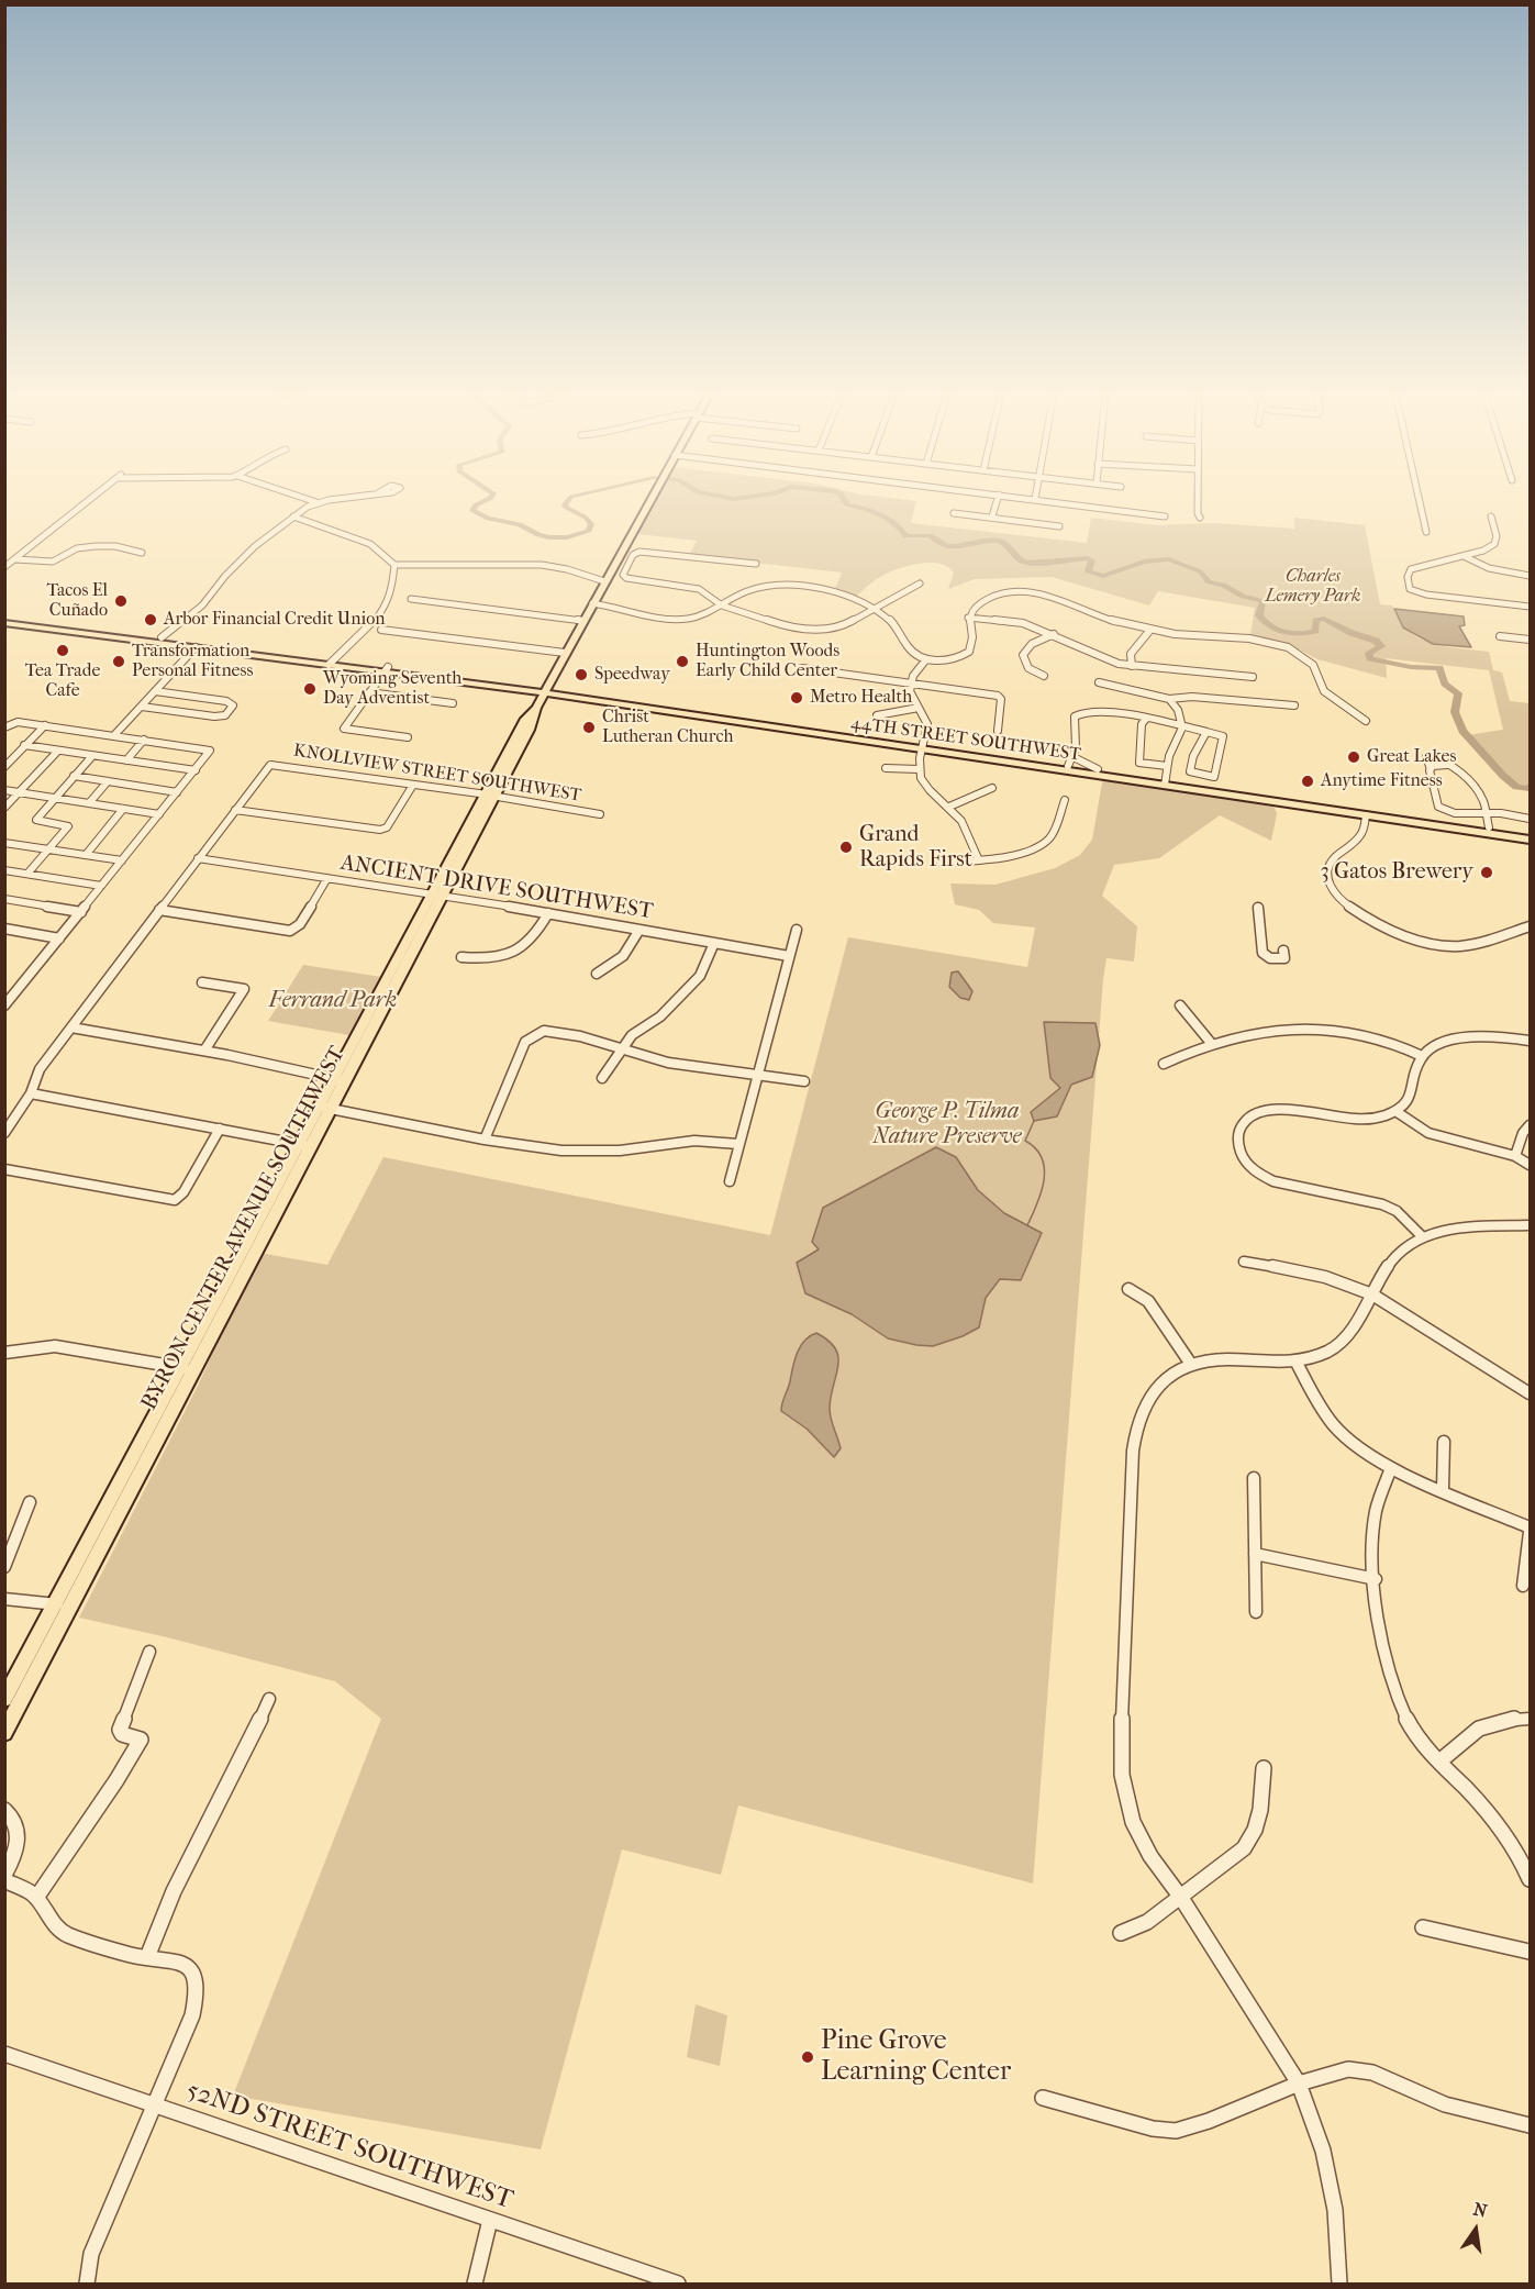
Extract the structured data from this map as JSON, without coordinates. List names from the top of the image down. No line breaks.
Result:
{"streets":{"main road":["44TH STREET SOUTHWEST","BYRON CENTER AVENUE SOUTHWEST"],"street":["KNOLLVIEW STREET SOUTHWEST","ANCIENT DRIVE SOUTHWEST","52ND STREET SOUTHWEST"]},"crossings":[["44TH STREET SOUTHWEST","BYRON CENTER AVENUE SOUTHWEST"],["KNOLLVIEW STREET SOUTHWEST","BYRON CENTER AVENUE SOUTHWEST"],["ANCIENT DRIVE SOUTHWEST","BYRON CENTER AVENUE SOUTHWEST"]],"parks":["Charles Lemery Park","Ferrand Park","George P. Tilma Nature Preserve"],"places":["Tacos El Cuñado","Arbor Financial Credit Union","Tea Trade Cafe","Transformation Personal Fitness","Huntington Woods Early Child Center","Speedway","Wyoming Seventh Day Adventist","Metro Health","Christ Lutheran Church","Great Lakes","Anytime Fitness","Grand Rapids First","3 Gatos Brewery","Pine Grove Learning Center"],"north":"top"}
